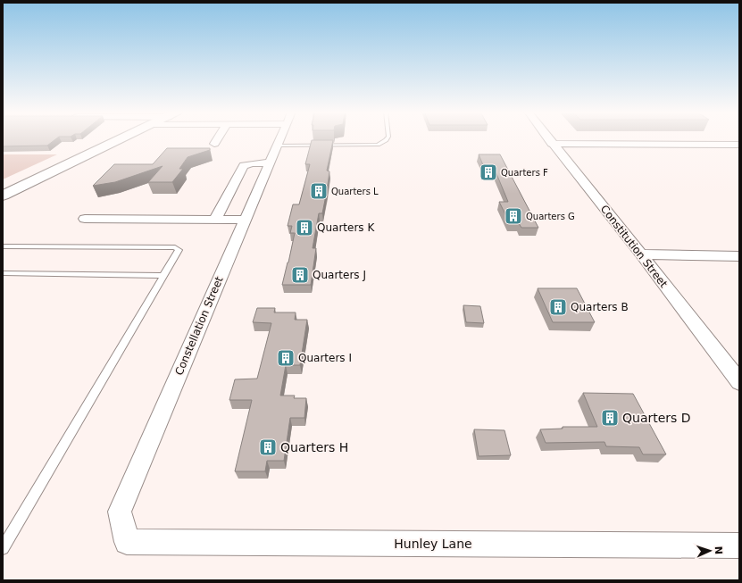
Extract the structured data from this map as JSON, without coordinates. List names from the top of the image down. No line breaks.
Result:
{"streets":{"street":["Constitution Street","Constellation Street","Hunley Lane"]},"crossings":[["Constellation Street","Hunley Lane"]],"places":{"building":["Quarters F","Quarters L","Quarters G","Quarters K","Quarters J","Quarters B","Quarters I","Quarters D","Quarters H"]},"north":"right"}
